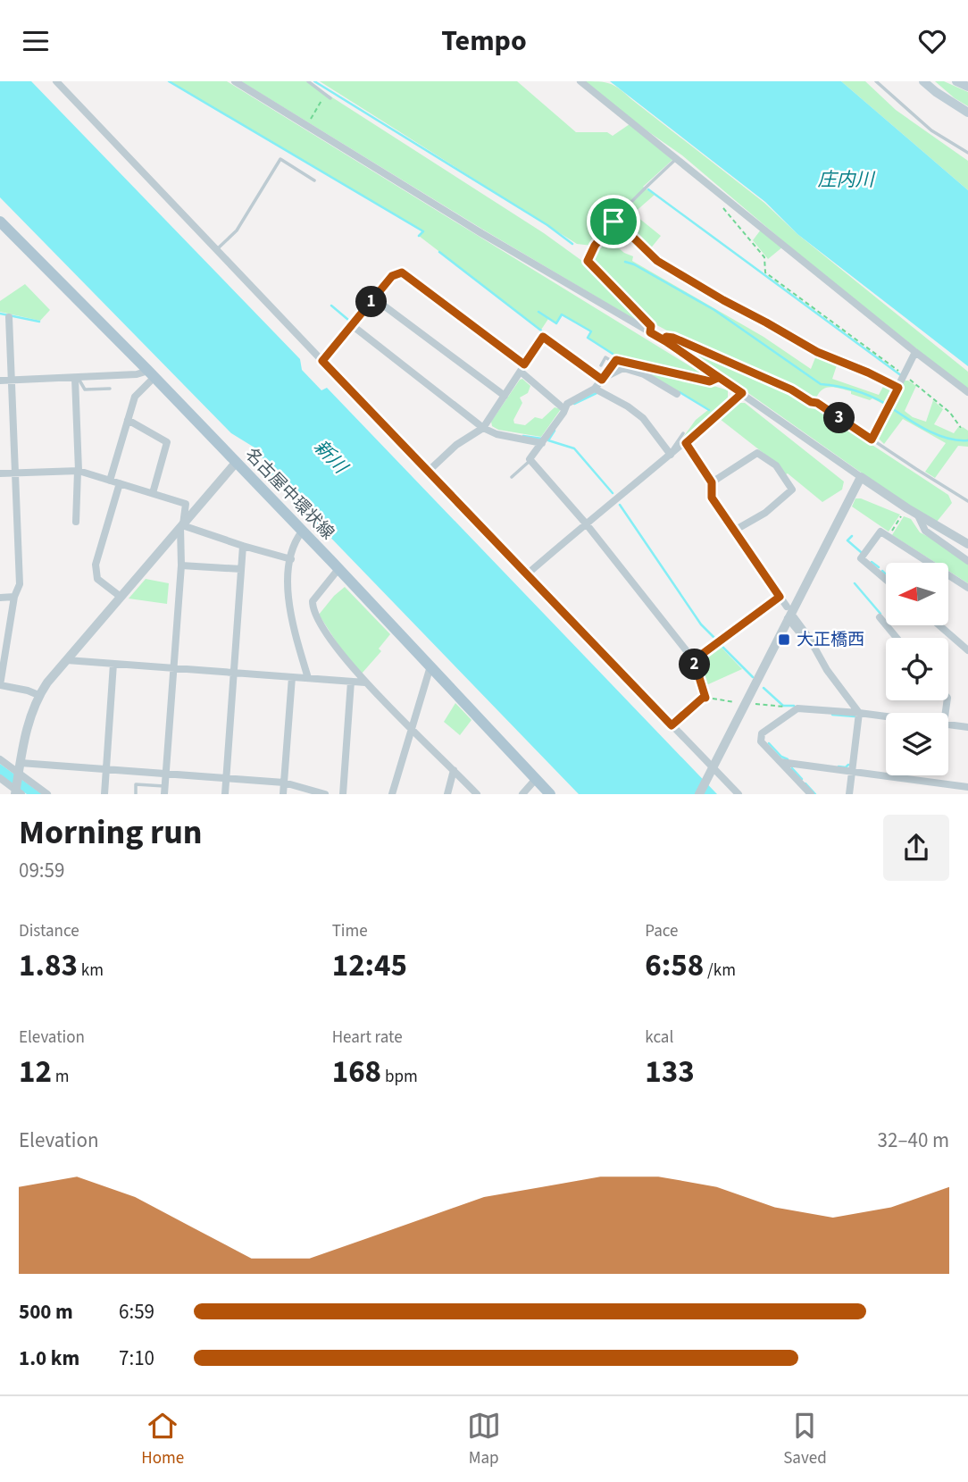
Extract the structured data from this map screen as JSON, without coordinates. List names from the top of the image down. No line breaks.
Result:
{"streets":{"main road":["名古屋中環状線"]},"water":["庄内川","新川"],"places":{"transit":["大正橋西"]},"north":"left","page":{"header":"Tempo","pins":["1","3","2"],"heading":["Morning run","09:59"],"stats":[["Distance","1.83 km"],["Time","12:45"],["Pace","6:58 /km"],["Elevation","12 m"],["Heart rate","168 bpm"],["kcal","133"]],"chart":["Elevation","32–40 m"],"list":[{"name":"500 m","note":"6:59"},{"name":"1.0 km","note":"7:10"}],"tabs":["Home","Map","Saved"]}}
